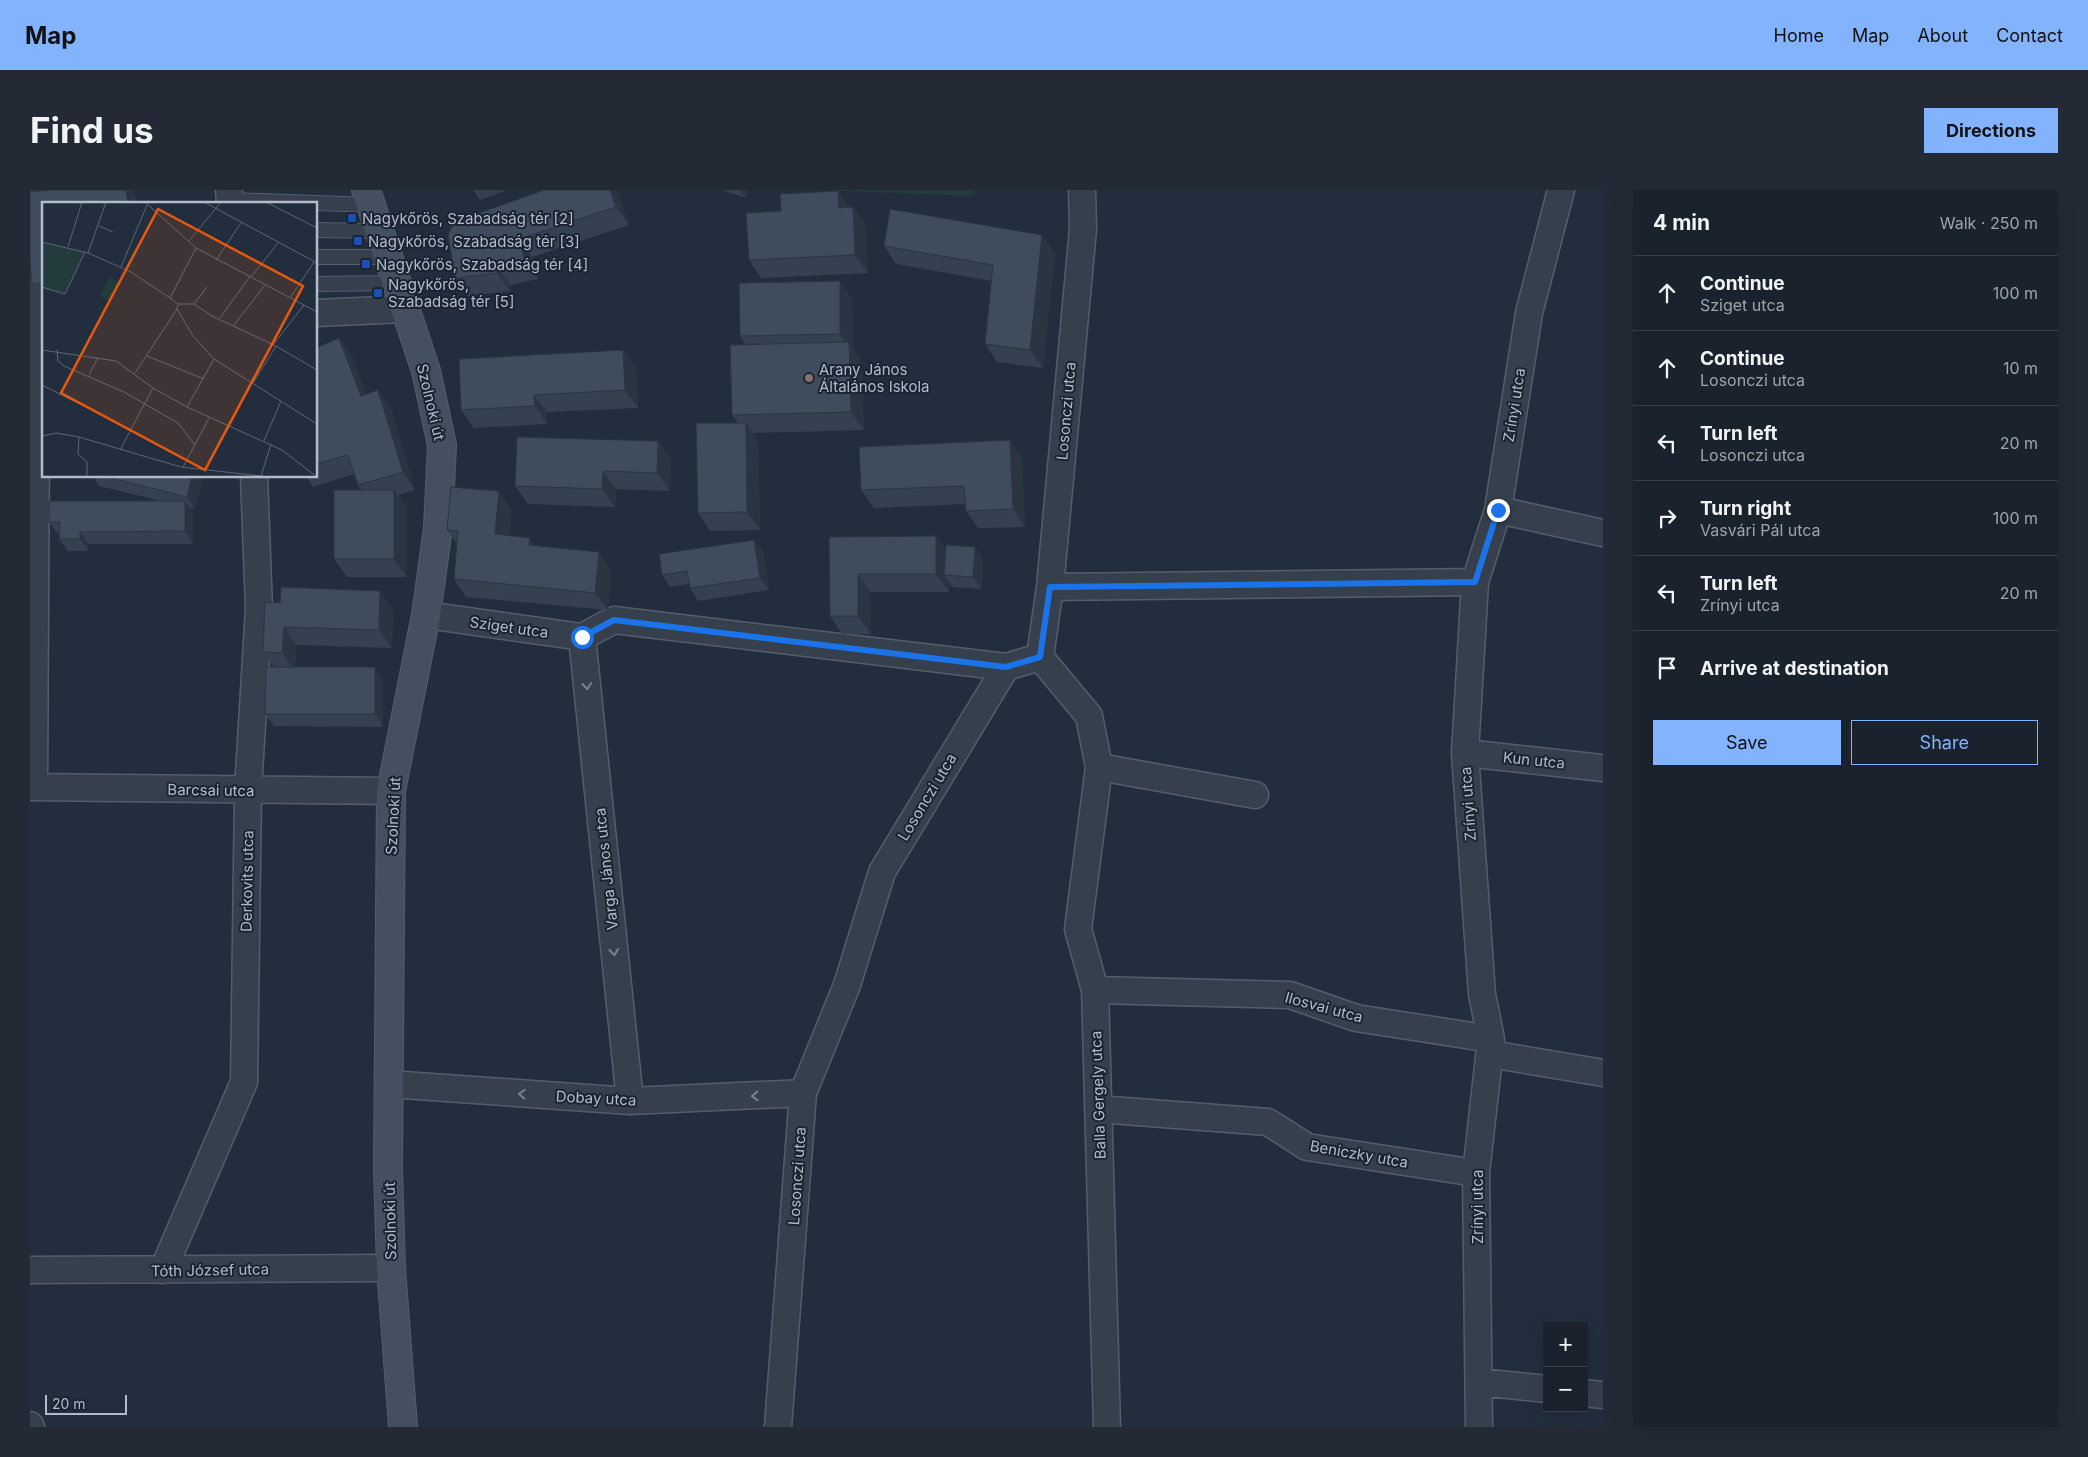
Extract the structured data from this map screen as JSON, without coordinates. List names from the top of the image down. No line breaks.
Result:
{"streets":{"main road":["Szolnoki út"],"street":["Zrínyi utca","Losonczi utca","Sziget utca","Kun utca","Barcsai utca","Varga János utca","Derkovits utca","Ilosvai utca","Balla Gergely utca","Dobay utca","Beniczky utca","Tóth József utca"]},"crossings":[["Szolnoki út","Sziget utca"],["Szolnoki út","Barcsai utca"],["Szolnoki út","Dobay utca"],["Szolnoki út","Tóth József utca"],["Zrínyi utca","Kun utca"],["Zrínyi utca","Ilosvai utca"],["Zrínyi utca","Beniczky utca"],["Losonczi utca","Balla Gergely utca"],["Losonczi utca","Dobay utca"],["Sziget utca","Varga János utca"],["Barcsai utca","Derkovits utca"],["Varga János utca","Dobay utca"],["Derkovits utca","Tóth József utca"],["Ilosvai utca","Balla Gergely utca"],["Balla Gergely utca","Beniczky utca"]],"one_way":["Varga János utca","Dobay utca"],"places":{"transit":["Nagykőrös, Szabadság tér [2]","Nagykőrös, Szabadság tér [3]","Nagykőrös, Szabadság tér [4]","Nagykőrös, Szabadság tér [5]"],"other":["Arany János Általános Iskola"]},"scale_bar":"20 m","page":{"header":"Map","nav":["Home","Map","About","Contact"],"buttons":["Directions",["Save","Share"]],"title":"Find us","heading":["4 min","Walk · 250 m"],"list":[["Continue","Sziget utca","100 m"],["Continue","Losonczi utca","10 m"],["Turn left","Losonczi utca","20 m"],["Turn right","Vasvári Pál utca","100 m"],["Turn left","Zrínyi utca","20 m"],"Arrive at destination"],"map_buttons":["+","−"],"scale":"20 m"}}
